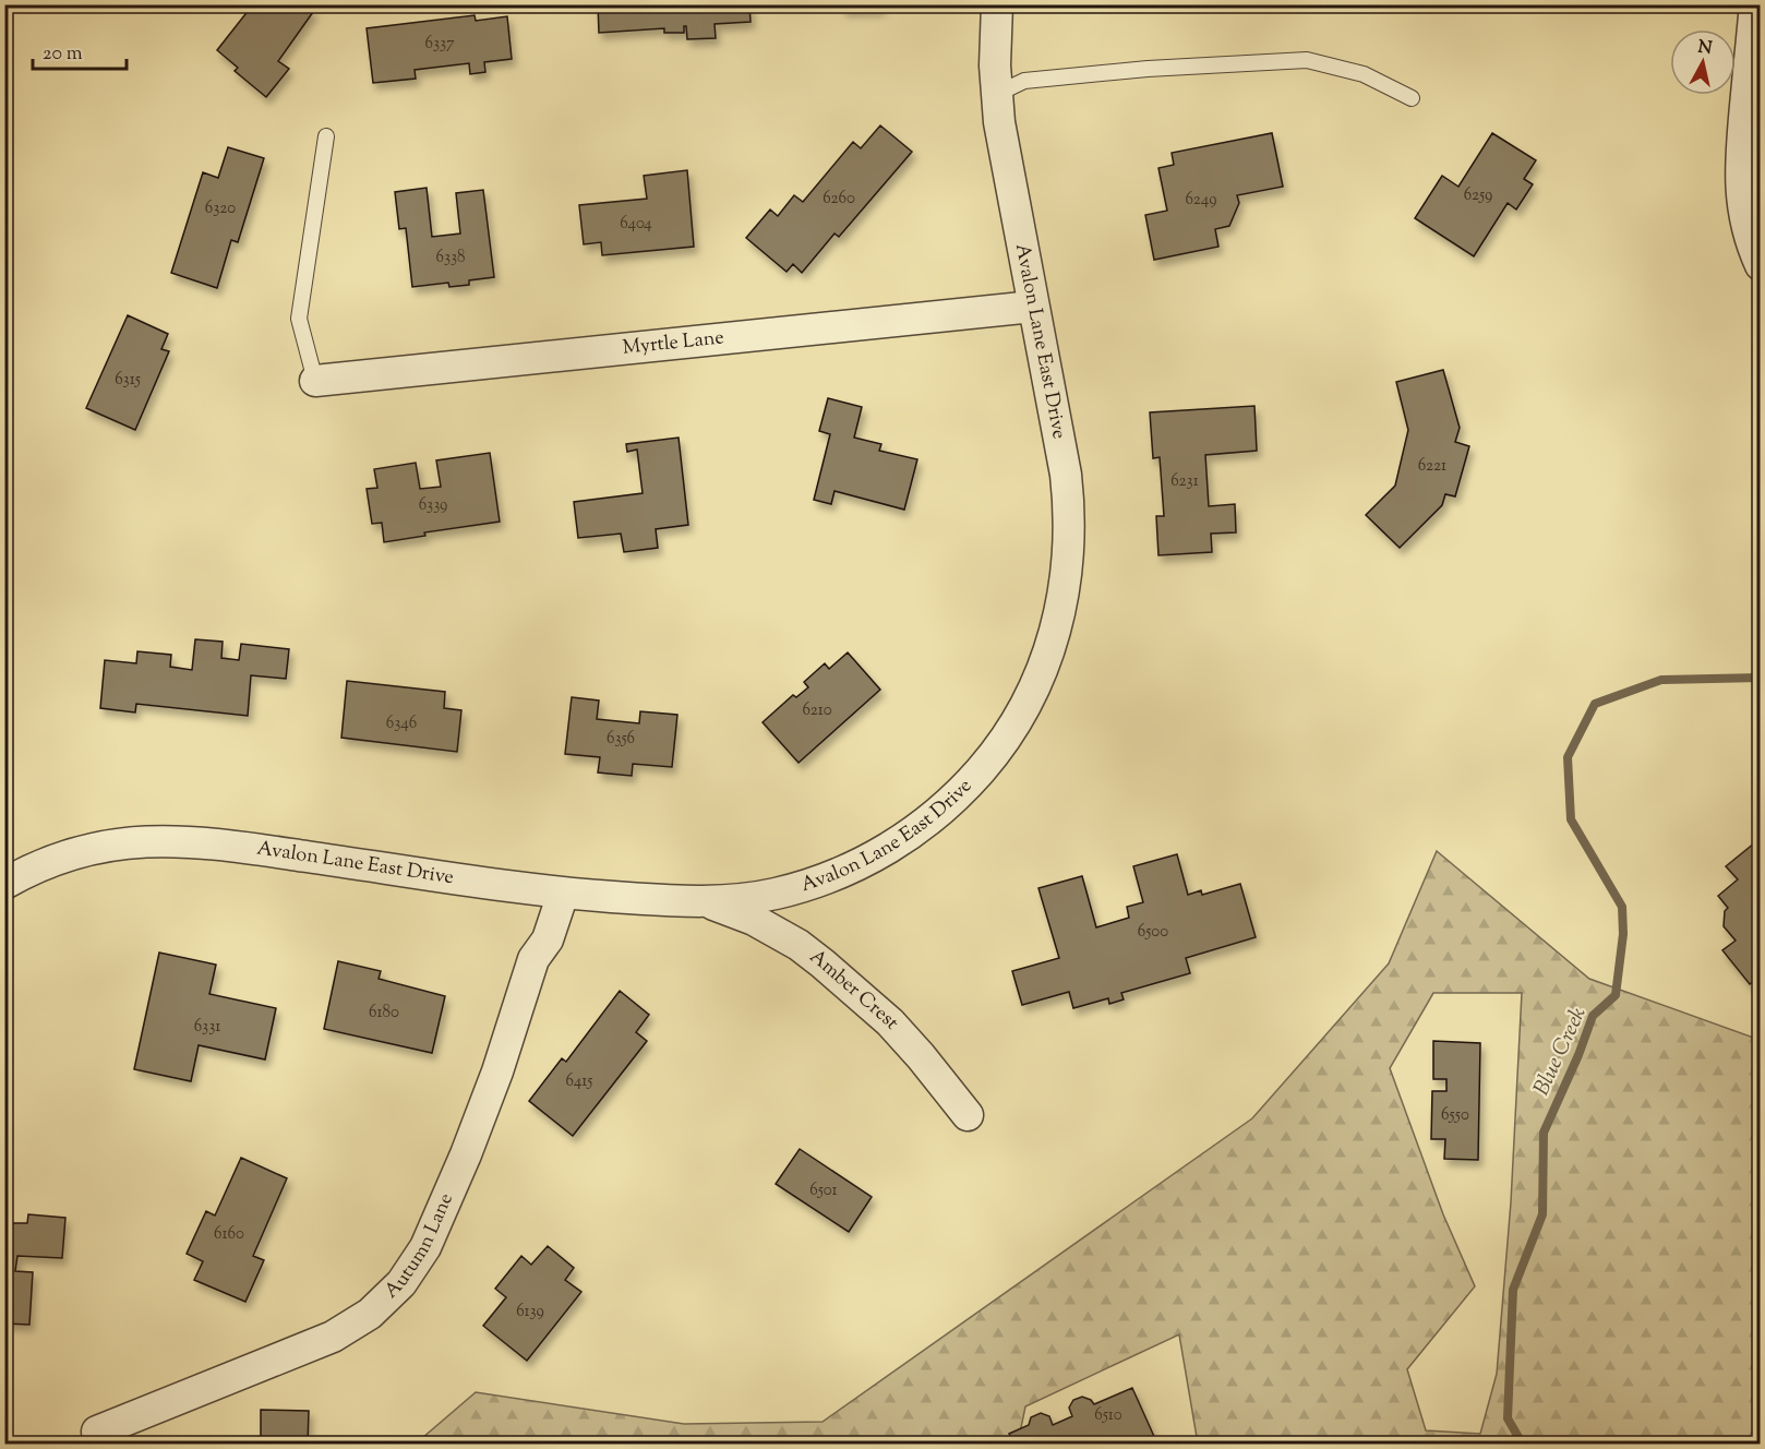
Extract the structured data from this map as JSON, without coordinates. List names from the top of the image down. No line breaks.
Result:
{"streets":{"street":["Avalon Lane East Drive","Myrtle Lane","Amber Crest","Autumn Lane"]},"crossings":[["Avalon Lane East Drive","Myrtle Lane"],["Avalon Lane East Drive","Amber Crest"],["Avalon Lane East Drive","Autumn Lane"]],"water":["Blue Creek"],"house_numbers":["6337","6259","6260","6249","6320","6404","6338","6315","6221","6231","6339","6210","6346","6356","6500","6180","6331","6415","6550","6501","6160","6139","6510"],"scale_bar":"20 m","north":"top"}
